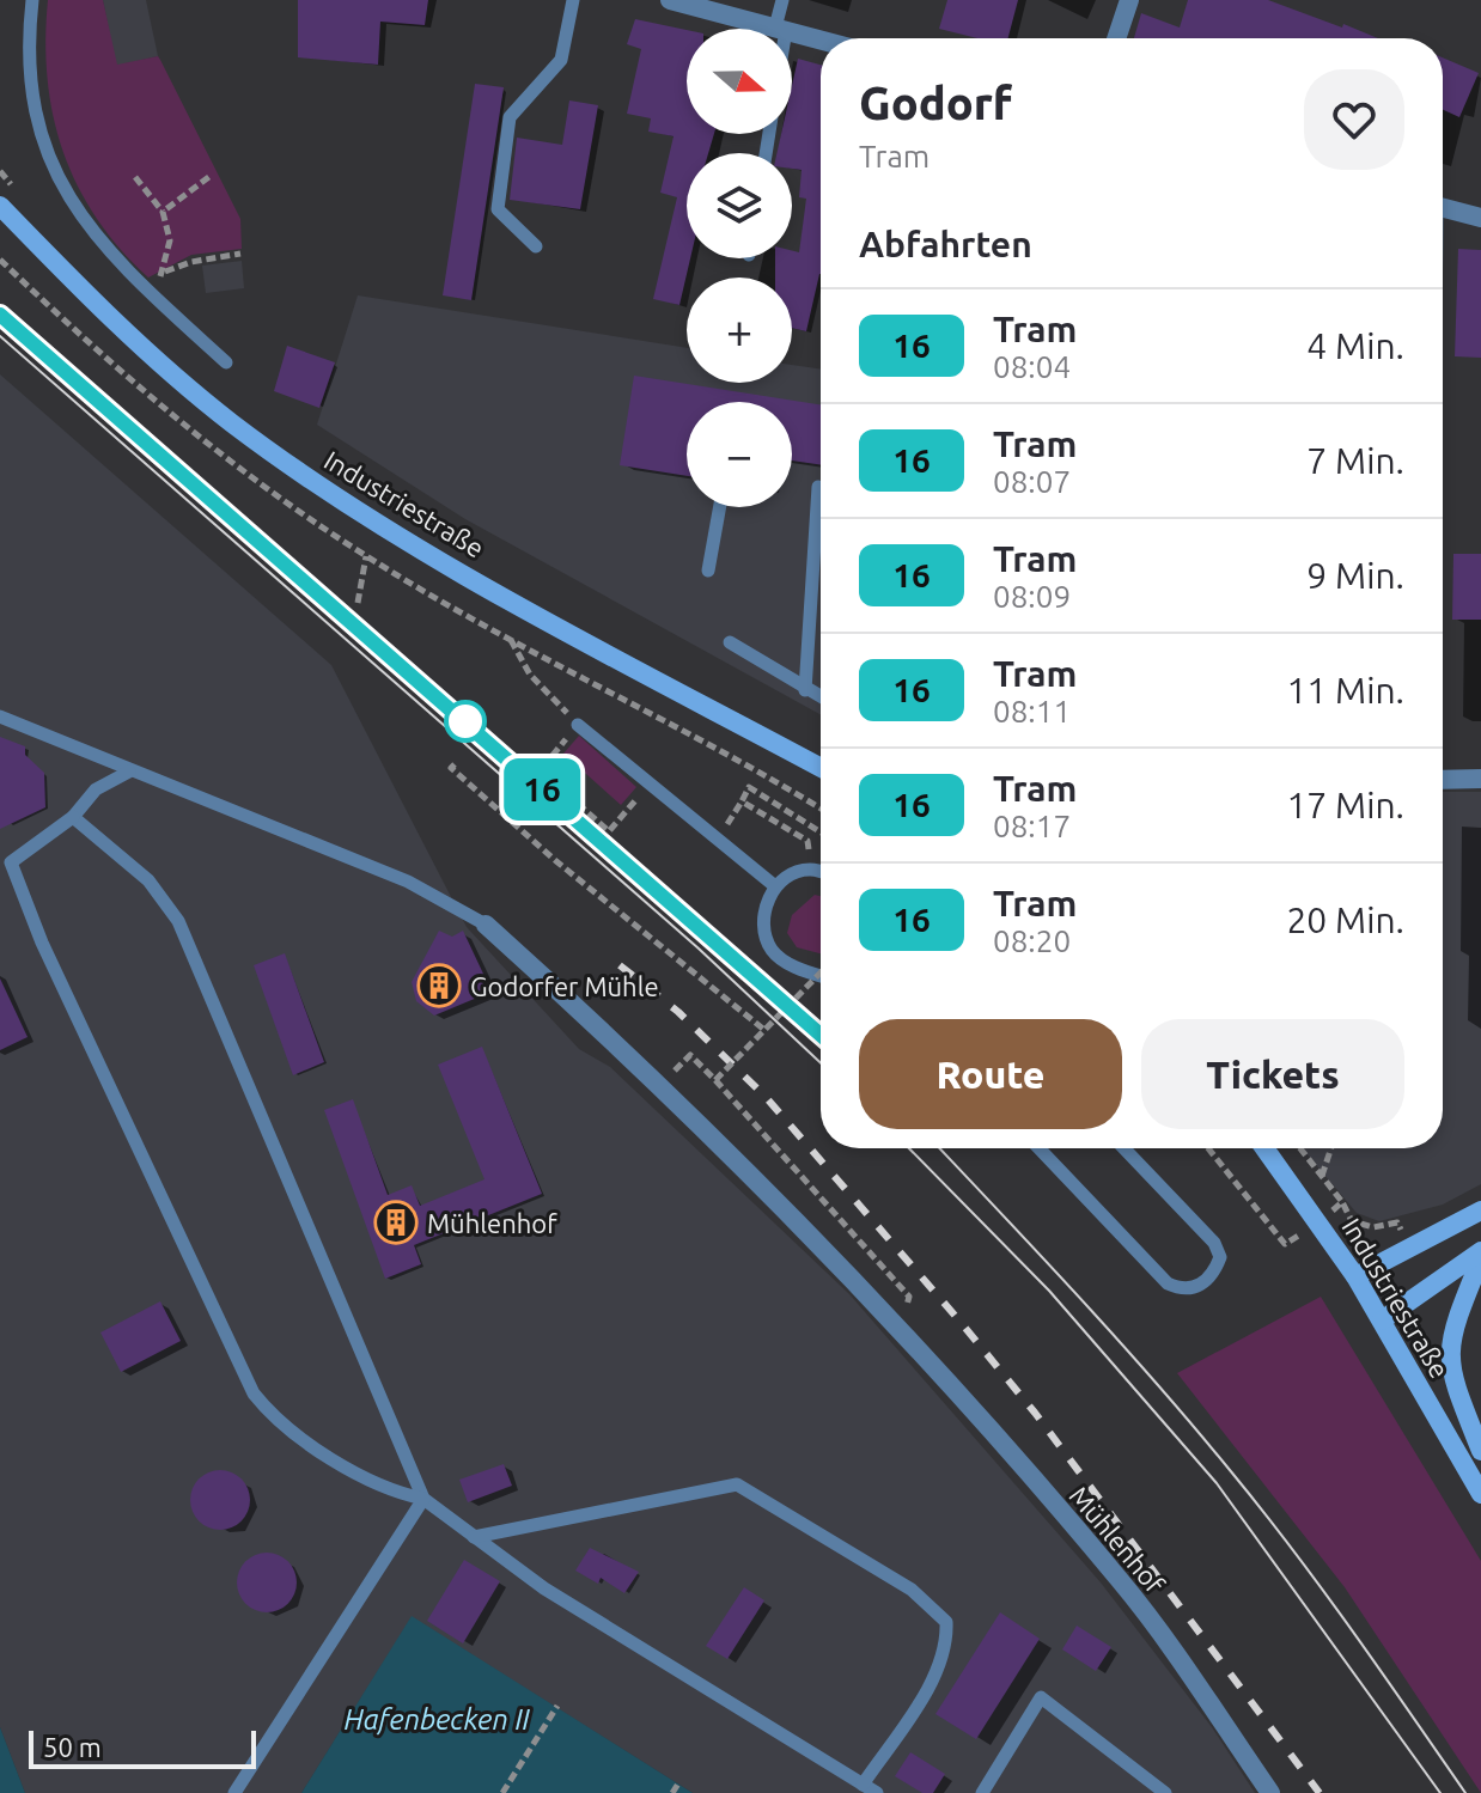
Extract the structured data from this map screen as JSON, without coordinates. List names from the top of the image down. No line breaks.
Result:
{"streets":{"main road":["Industriestraße"],"street":["Mühlenhof"]},"water":["Hafenbecken II"],"places":{"building":["Godorfer Mühle","Mühlenhof"]},"lines":["tram line 16"],"scale_bar":"50 m","north":"right","page":{"on_map":"16","map_buttons":["+","−"],"heading":[["Godorf","Tram"],"Abfahrten"],"list":[{"mark":"16","name":"Tram","note":"08:04","value":"4 Min."},{"mark":"16","name":"Tram","note":"08:07","value":"7 Min."},{"mark":"16","name":"Tram","note":"08:09","value":"9 Min."},{"mark":"16","name":"Tram","note":"08:11","value":"11 Min."},{"mark":"16","name":"Tram","note":"08:17","value":"17 Min."},{"mark":"16","name":"Tram","note":"08:20","value":"20 Min."}],"buttons":["Route","Tickets"],"scale":"50 m"}}
